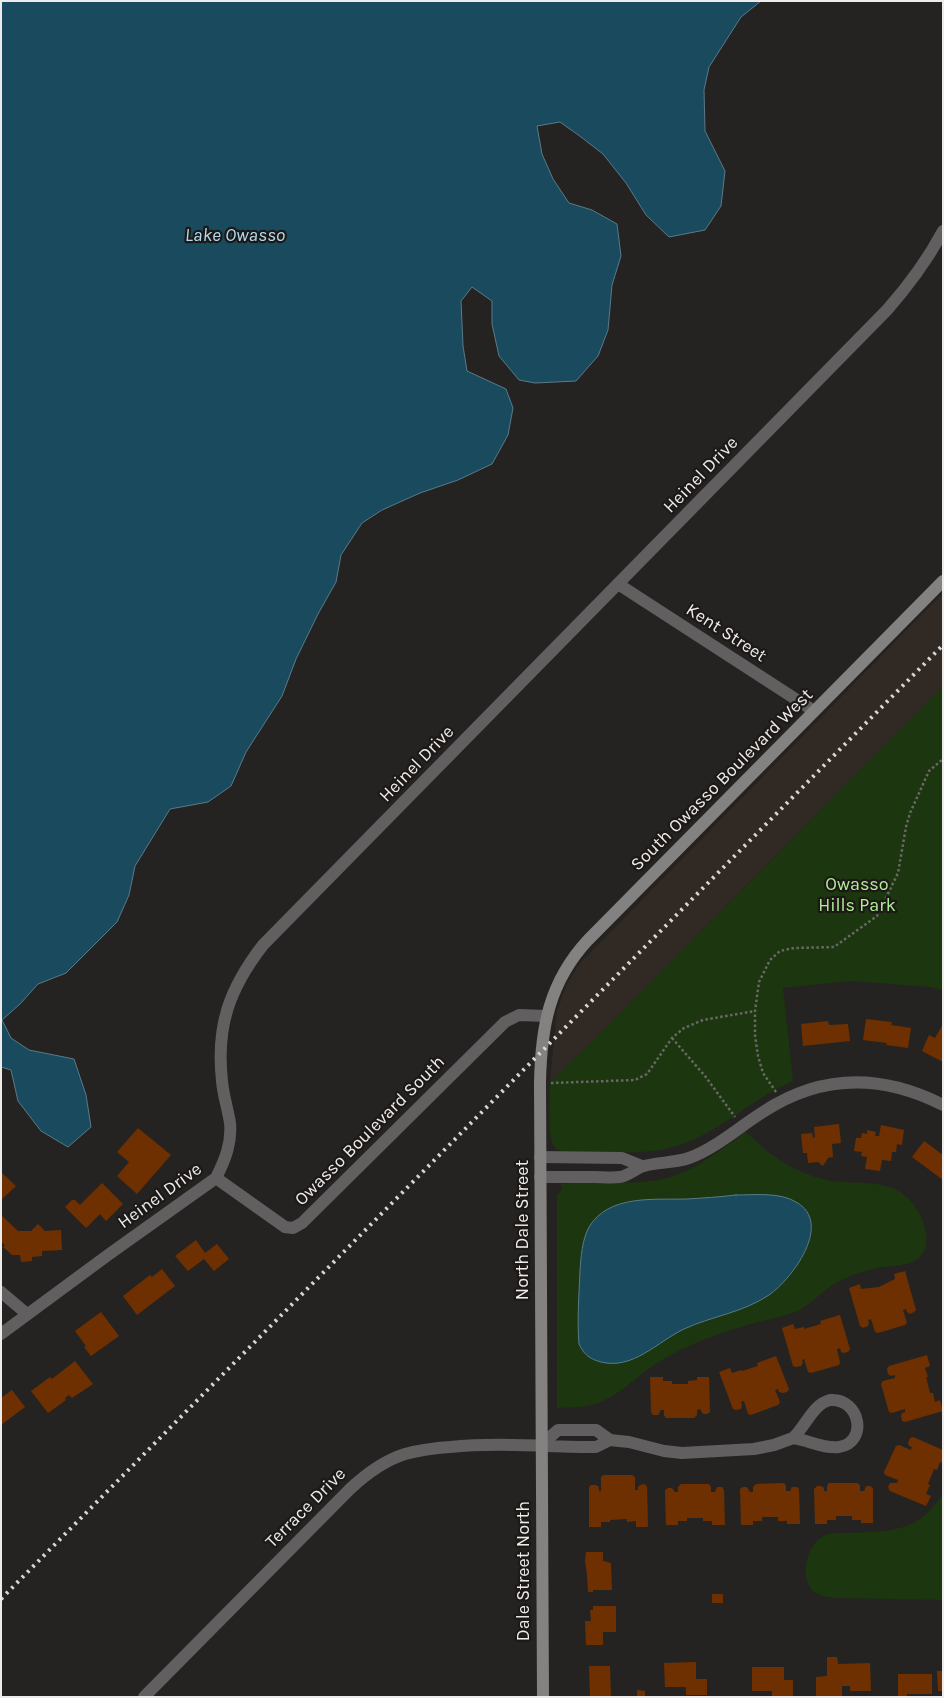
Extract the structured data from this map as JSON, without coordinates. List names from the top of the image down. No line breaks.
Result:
{"streets":{"street":["Heinel Drive","Kent Street","South Owasso Boulevard West","Owasso Boulevard South","North Dale Street","Terrace Drive","Dale Street North"]},"crossings":[["Heinel Drive","Kent Street"],["Heinel Drive","Owasso Boulevard South"],["Kent Street","South Owasso Boulevard West"],["South Owasso Boulevard West","Owasso Boulevard South"],["South Owasso Boulevard West","North Dale Street"],["Owasso Boulevard South","North Dale Street"],["North Dale Street","Terrace Drive"],["North Dale Street","Dale Street North"],["Terrace Drive","Dale Street North"]],"water":["Lake Owasso"],"parks":["Owasso Hills Park"]}
